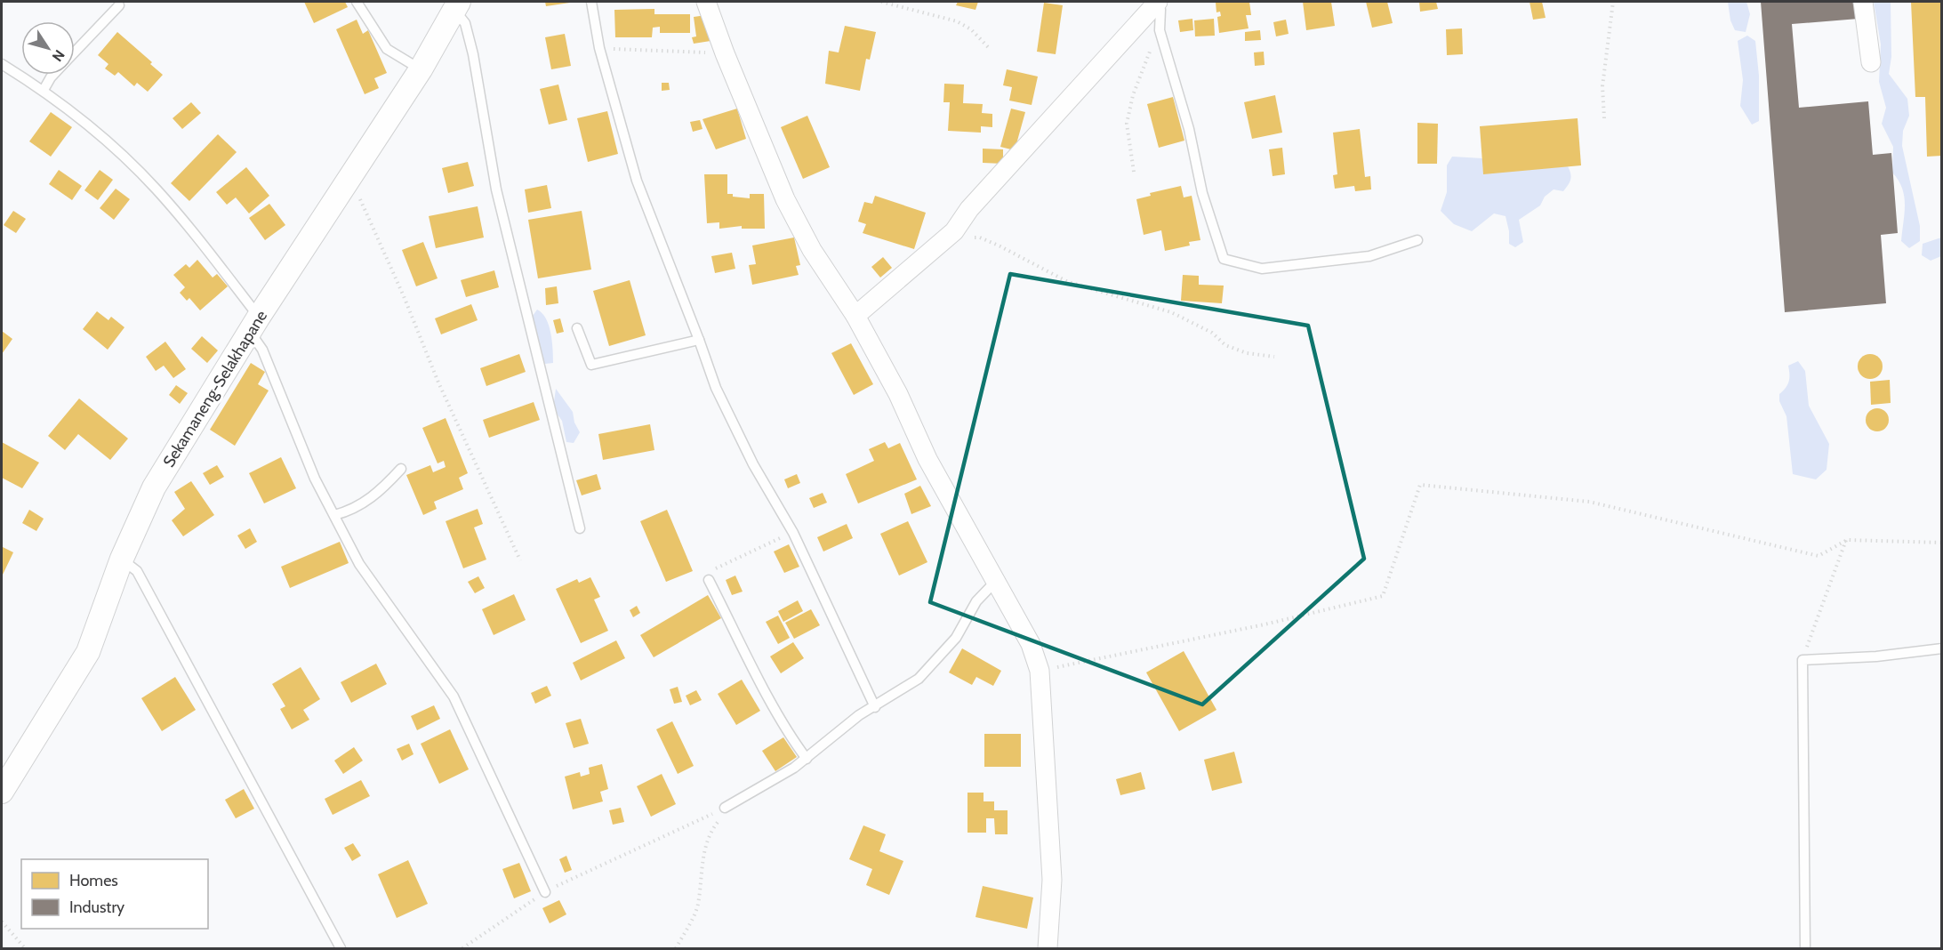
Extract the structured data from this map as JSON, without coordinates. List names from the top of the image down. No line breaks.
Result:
{"streets":{"street":["Sekamaneng-Selakhapane"]},"legend":["Homes","Industry"],"north":"bottom right"}
